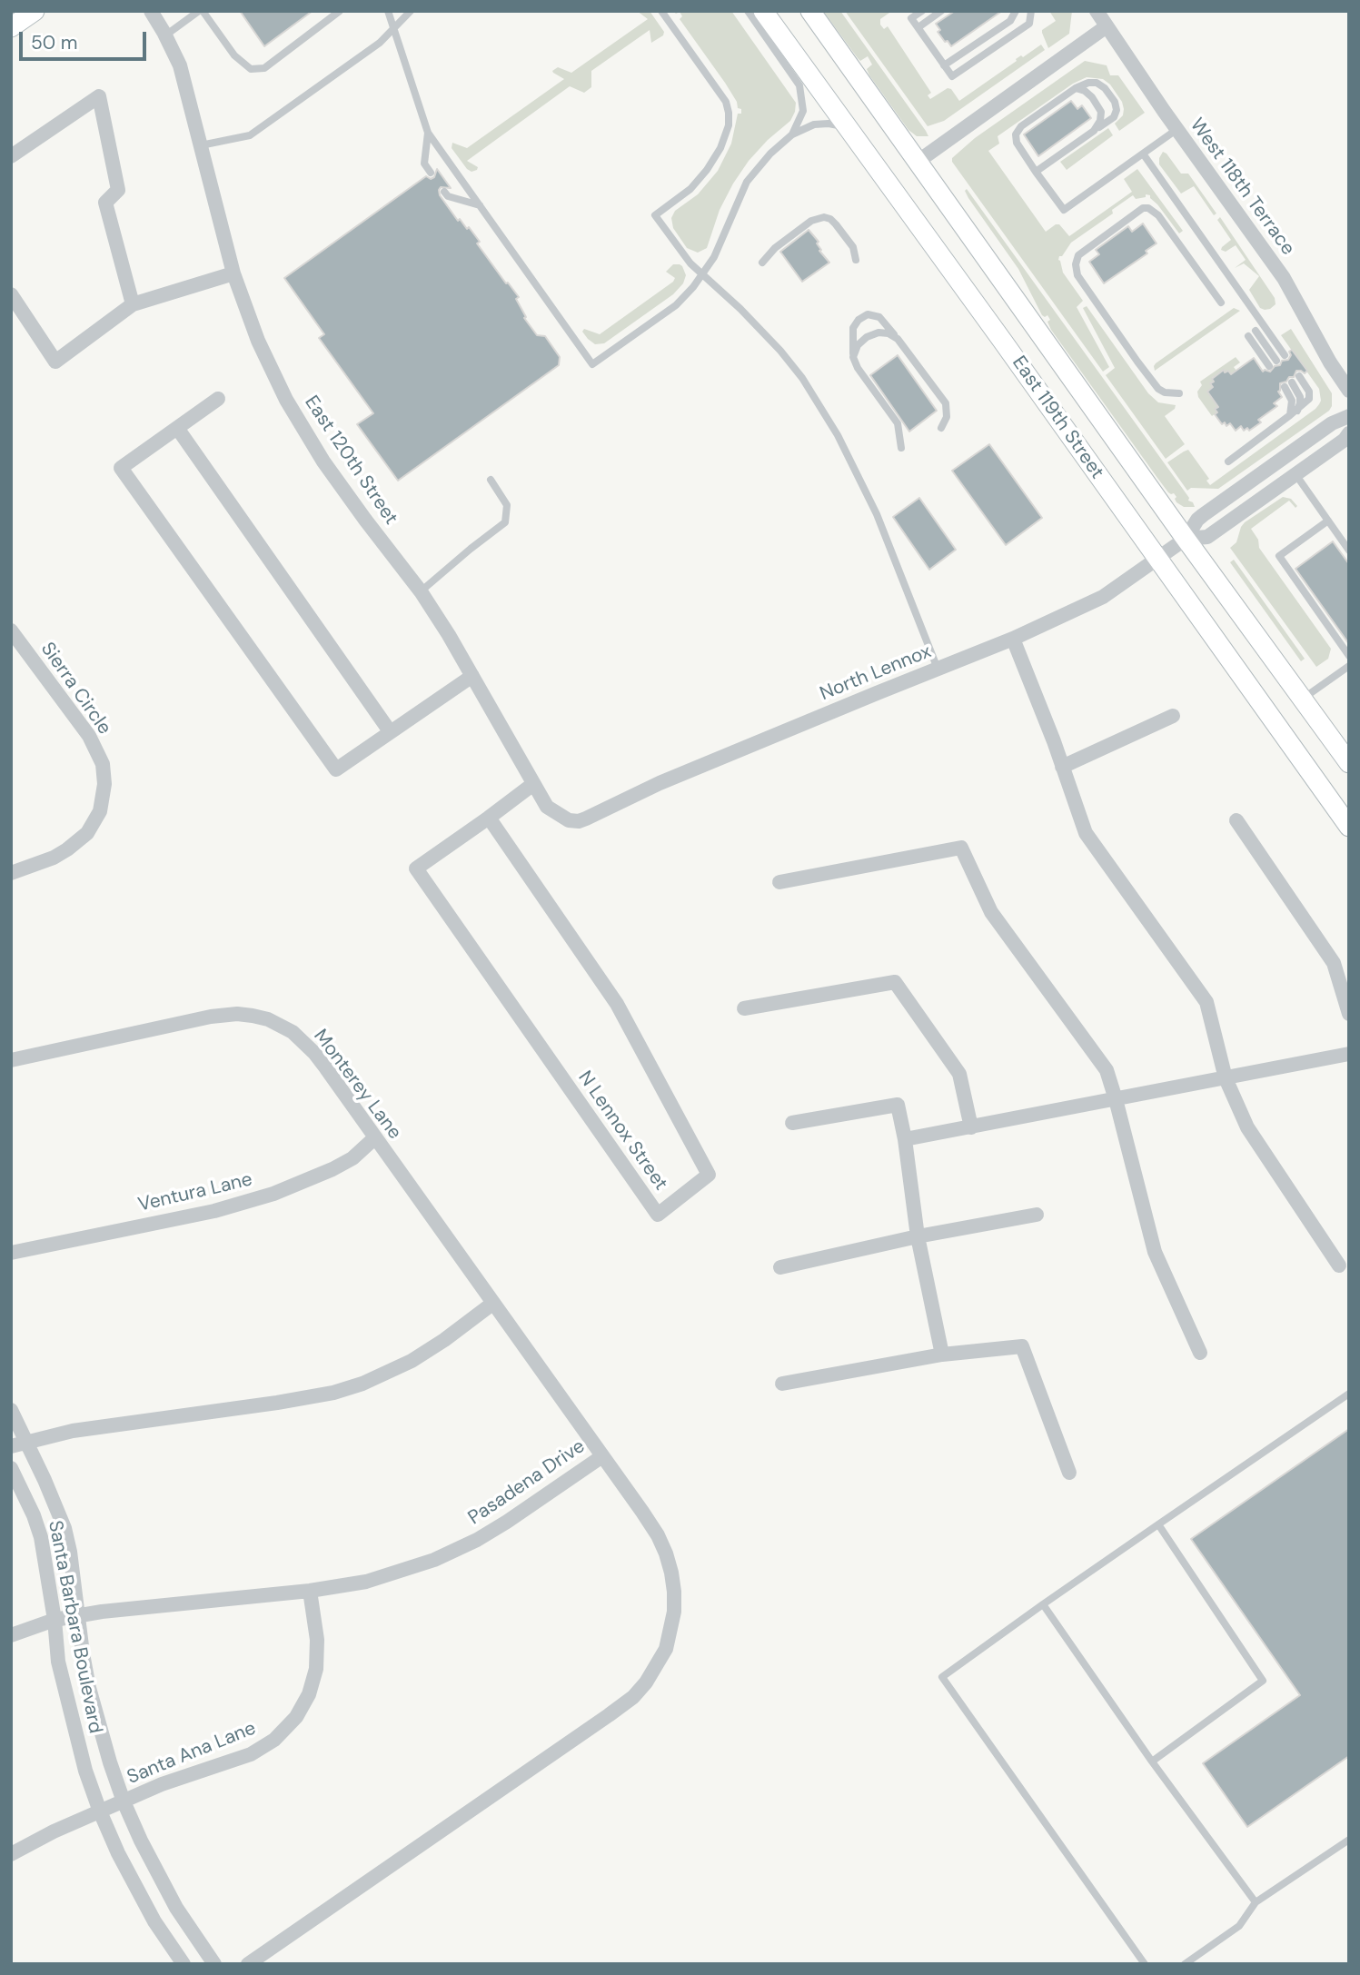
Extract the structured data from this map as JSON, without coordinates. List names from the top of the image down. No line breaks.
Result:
{"streets":{"main road":["East 119th Street"],"street":["West 118th Terrace","East 120th Street","North Lennox","Sierra Circle","Monterey Lane","N Lennox Street","Ventura Lane","Pasadena Drive","Santa Barbara Boulevard","Santa Ana Lane"]},"crossings":[["East 119th Street","North Lennox"],["East 120th Street","North Lennox"],["East 120th Street","N Lennox Street"],["Monterey Lane","Ventura Lane"],["Monterey Lane","Pasadena Drive"],["Pasadena Drive","Santa Barbara Boulevard"],["Pasadena Drive","Santa Ana Lane"],["Santa Barbara Boulevard","Santa Ana Lane"]],"scale_bar":"50 m"}
